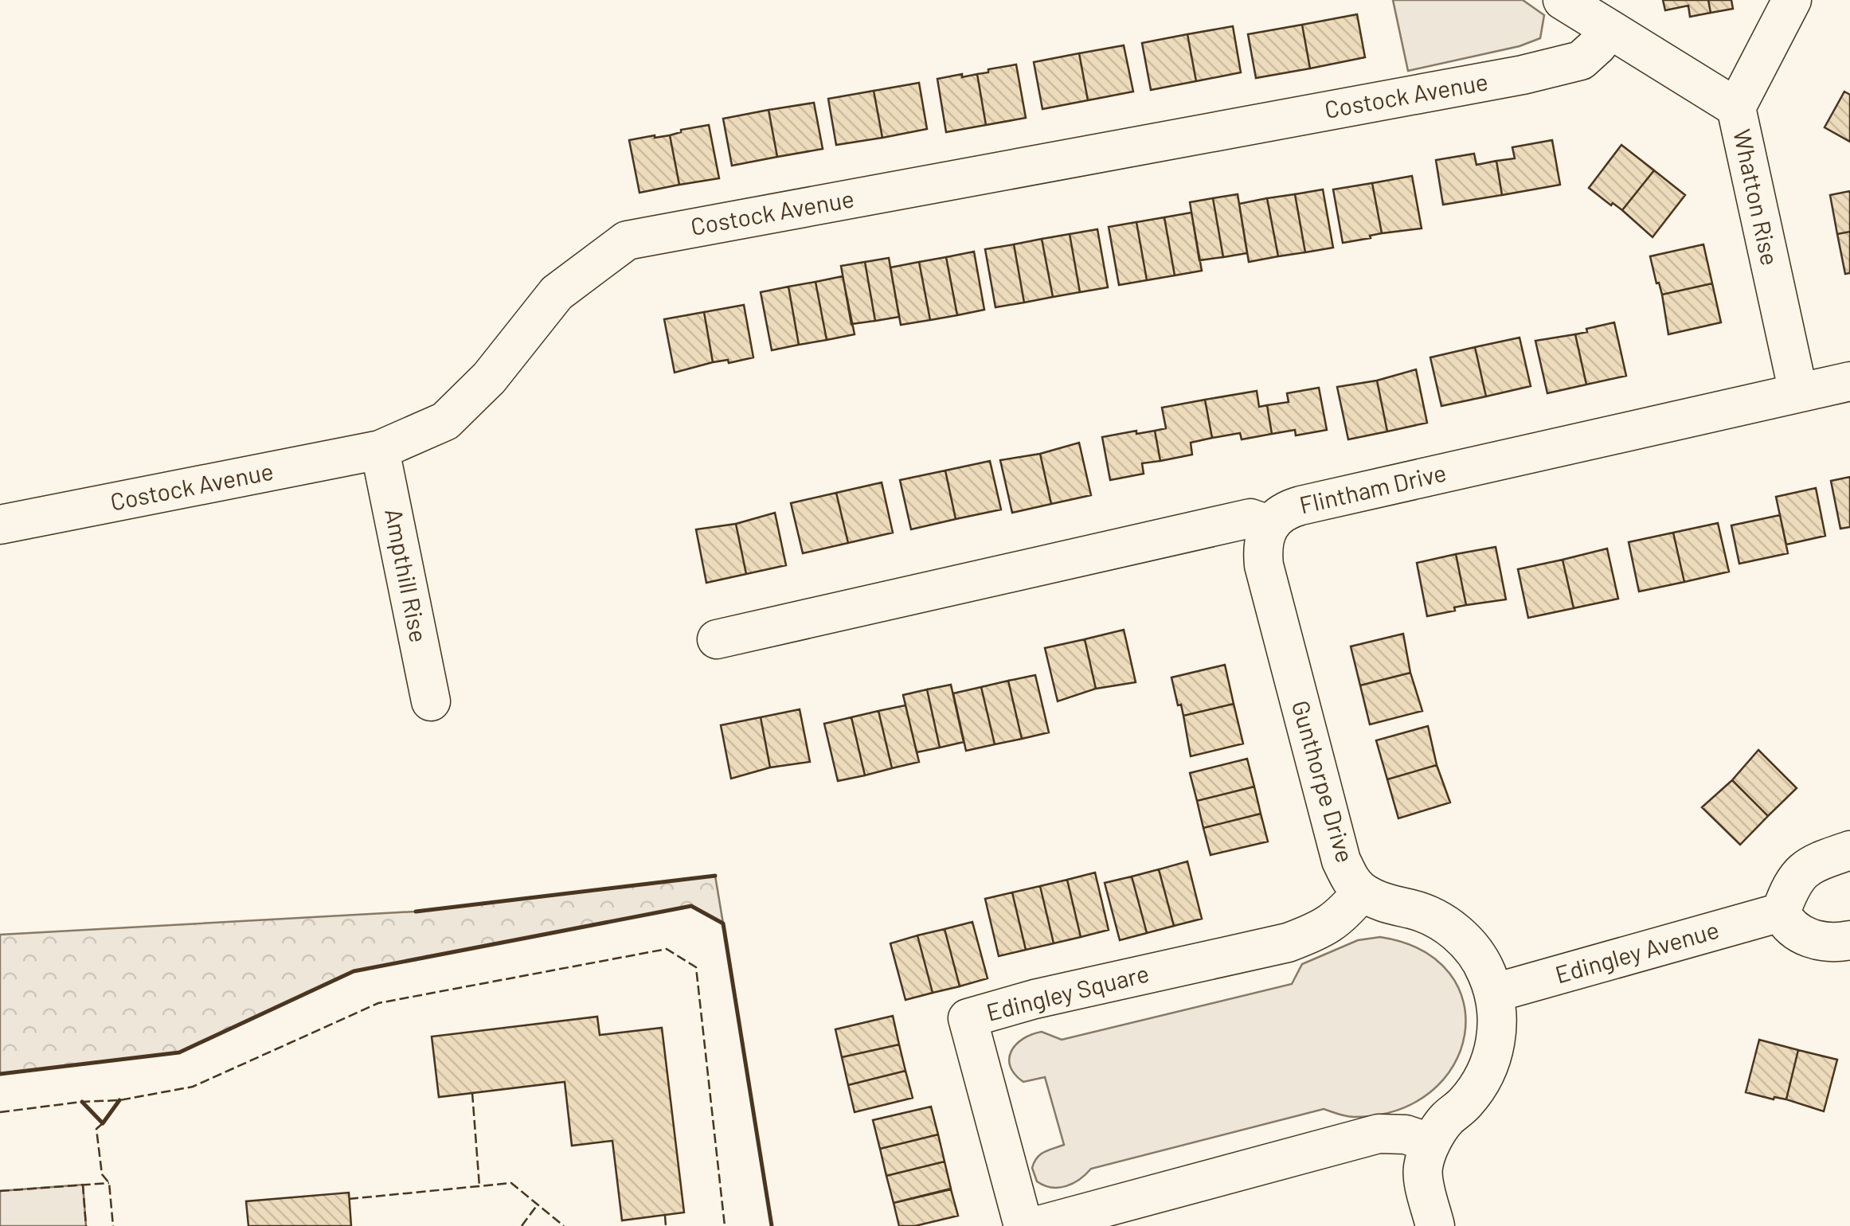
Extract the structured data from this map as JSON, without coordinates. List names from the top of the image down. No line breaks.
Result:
{"streets":{"street":["Costock Avenue","Whatton Rise","Flintham Drive","Ampthill Rise","Gunthorpe Drive","Edingley Avenue","Edingley Square"]},"crossings":[["Costock Avenue","Whatton Rise"],["Costock Avenue","Ampthill Rise"],["Whatton Rise","Flintham Drive"],["Flintham Drive","Gunthorpe Drive"],["Gunthorpe Drive","Edingley Avenue"],["Gunthorpe Drive","Edingley Square"]]}
